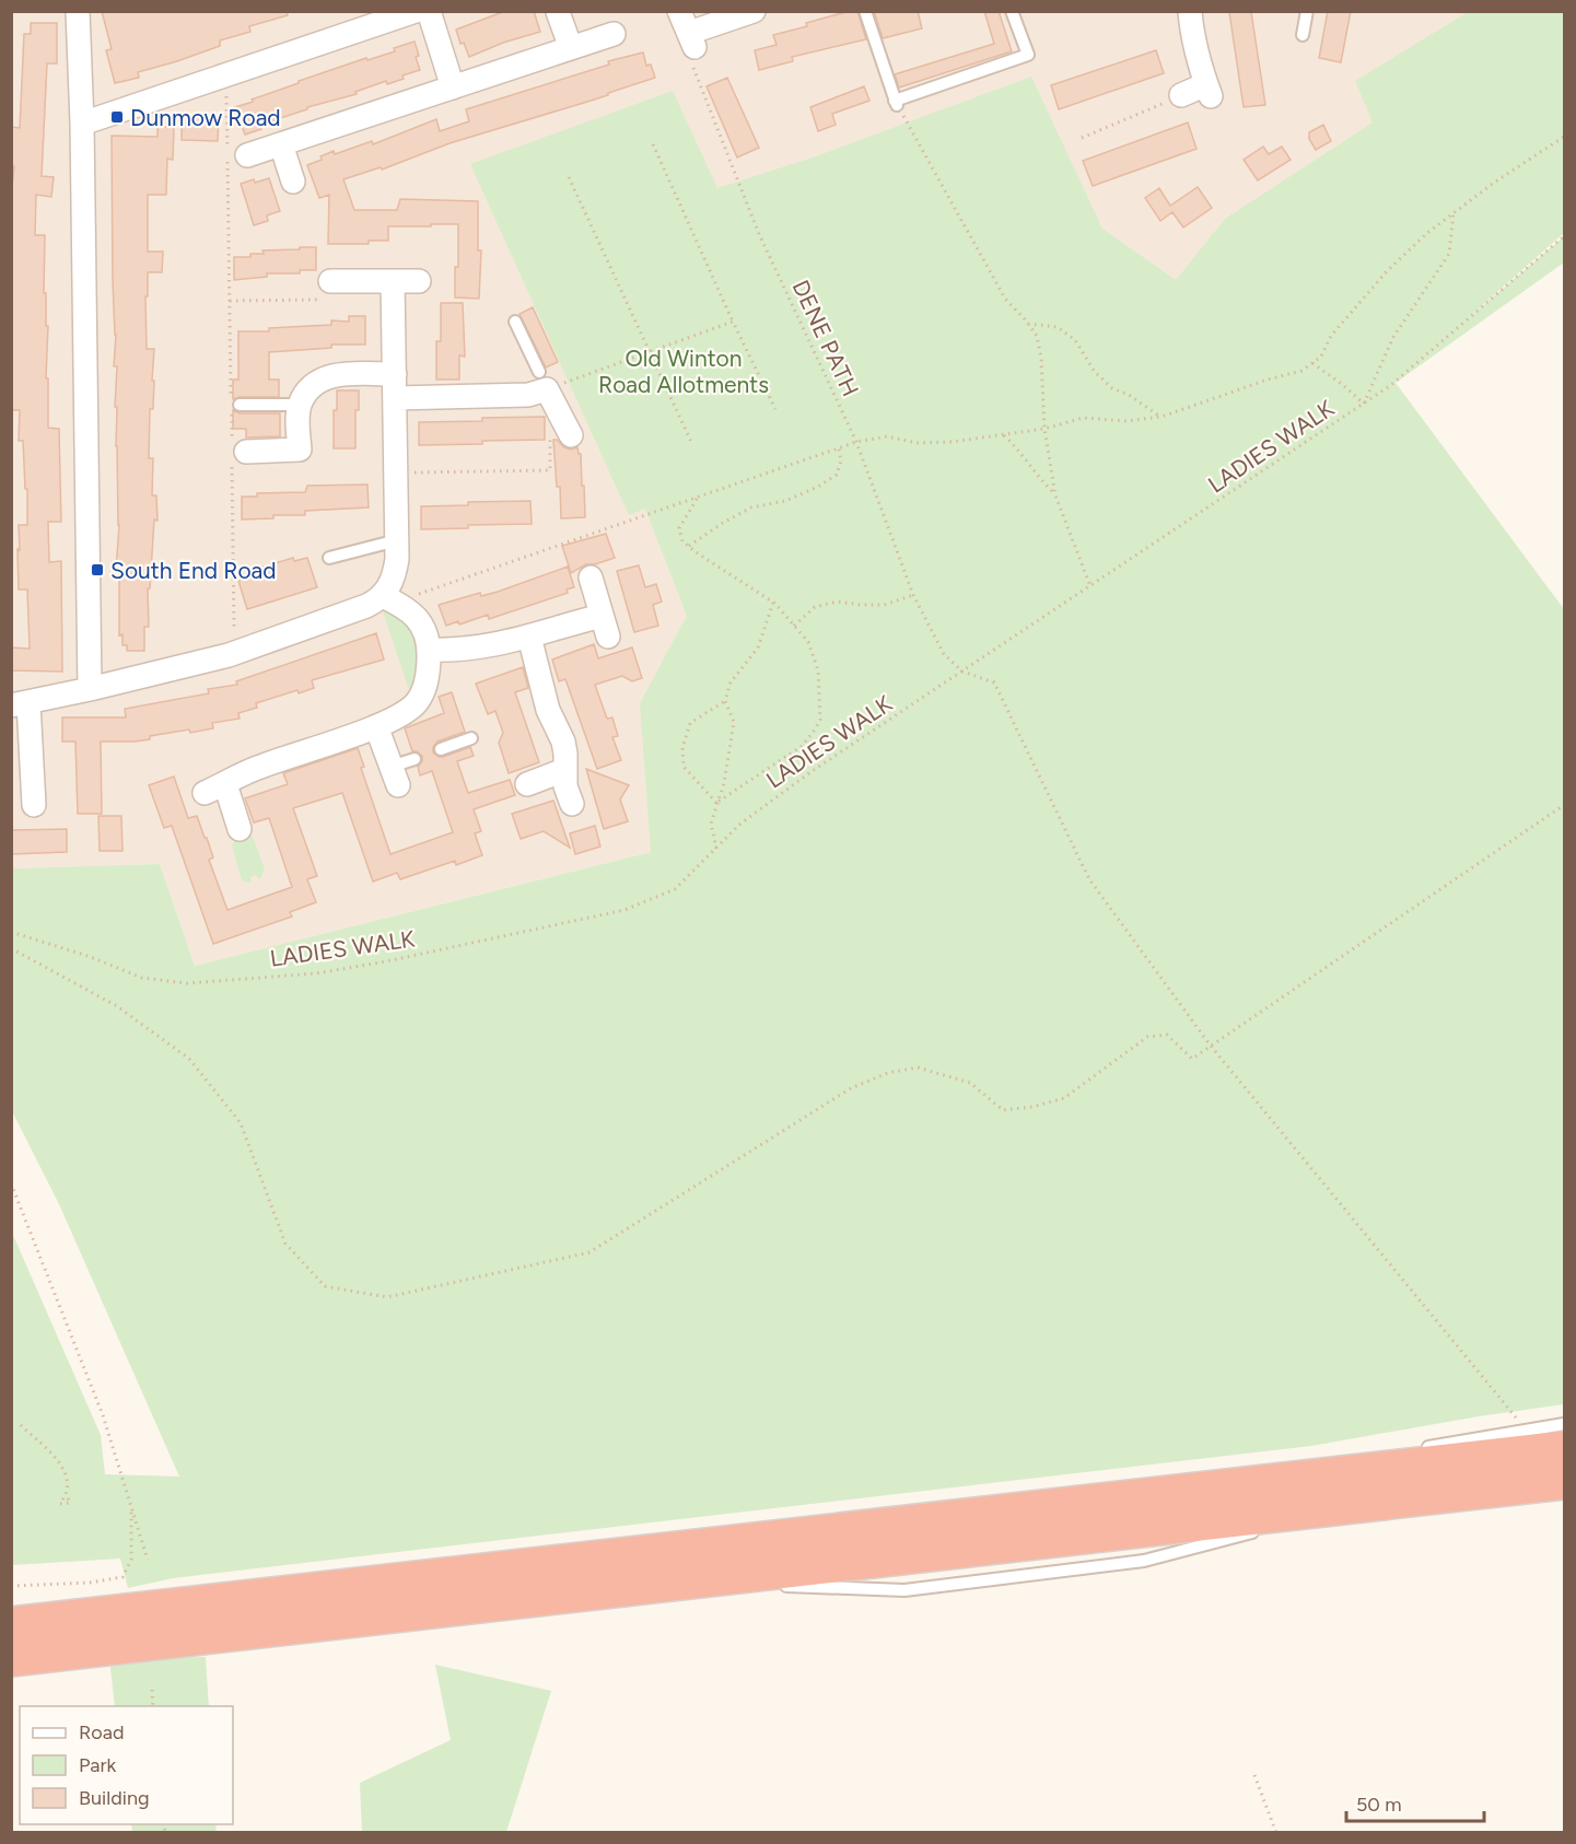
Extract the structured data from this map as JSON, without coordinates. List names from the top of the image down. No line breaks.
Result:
{"streets":{"path":["DENE PATH","LADIES WALK"]},"crossings":[["DENE PATH","LADIES WALK"]],"parks":["Old Winton Road Allotments"],"places":{"transit":["Dunmow Road","South End Road"]},"legend":["Road","Park","Building"],"scale_bar":"50 m"}
